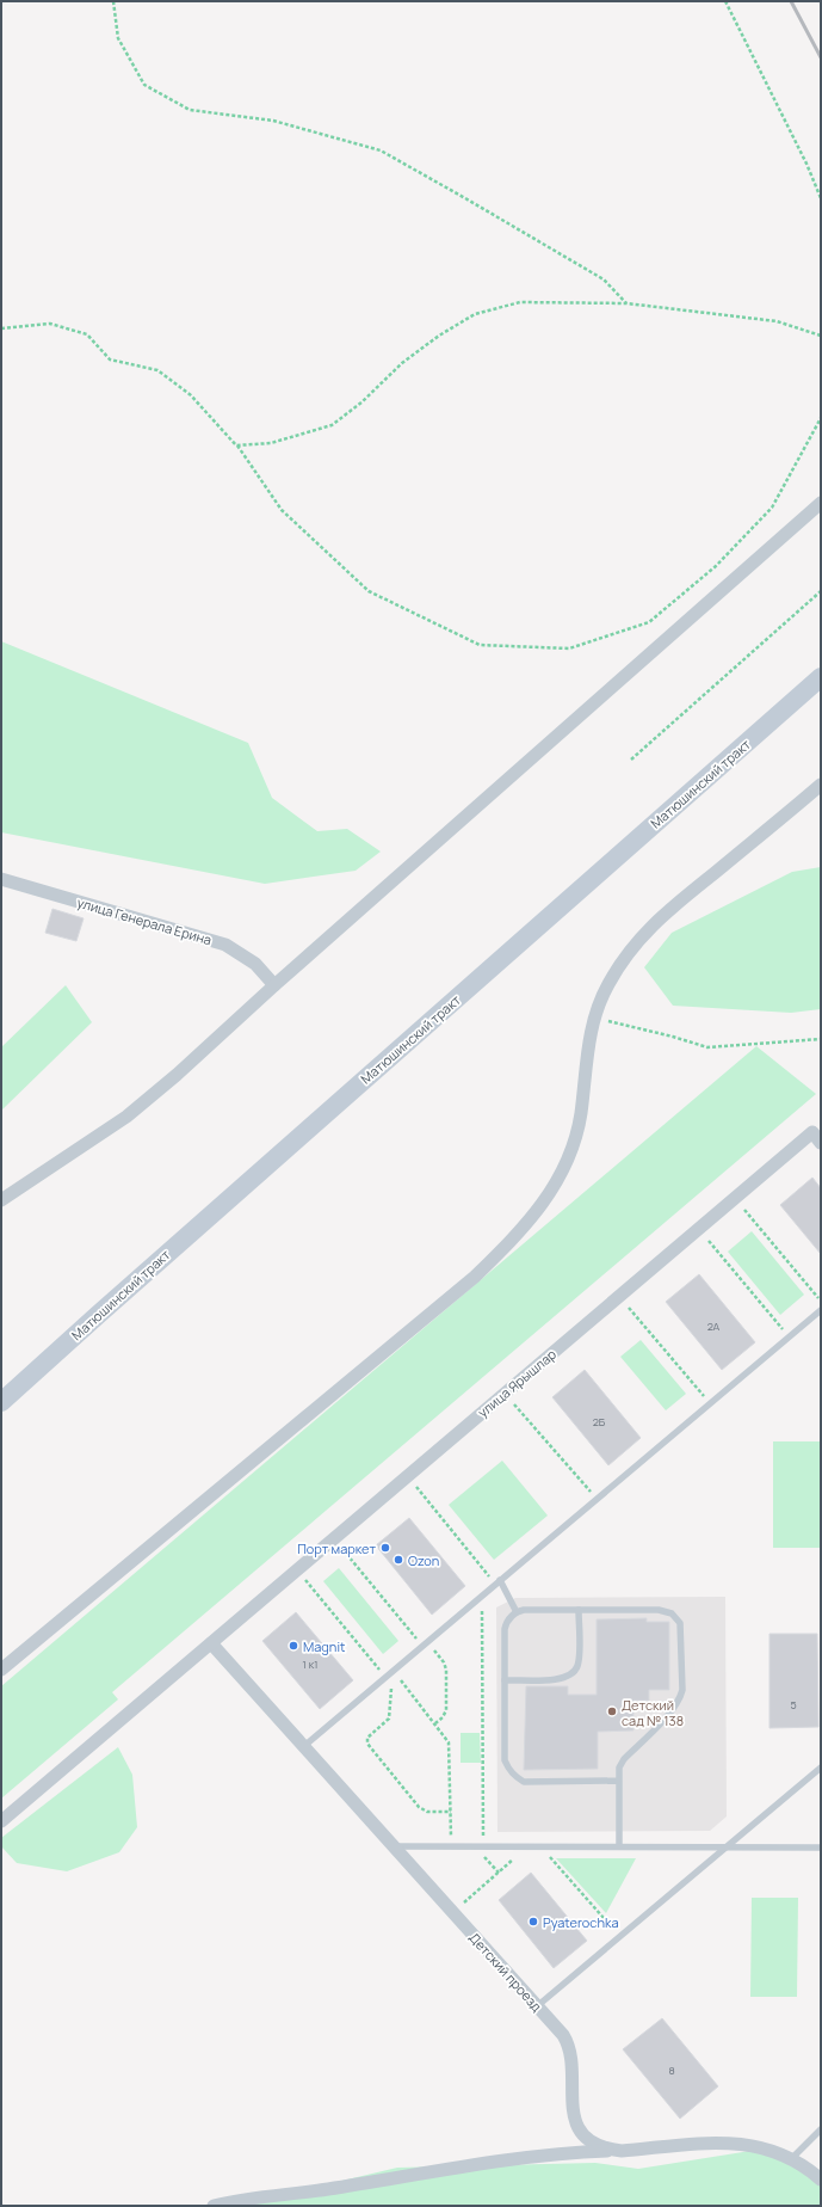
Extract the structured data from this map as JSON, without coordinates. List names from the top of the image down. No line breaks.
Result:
{"streets":{"main road":["Матюшинский тракт"],"street":["улица Генерала Ерина","улица Ярышлар","Детский проезд"]},"crossings":[["улица Ярышлар","Детский проезд"]],"places":["Порт маркет","Ozon","Magnit","Детский сад № 138","Pyaterochka"],"house_numbers":["2А","2Б","1 к1","5","8"]}
